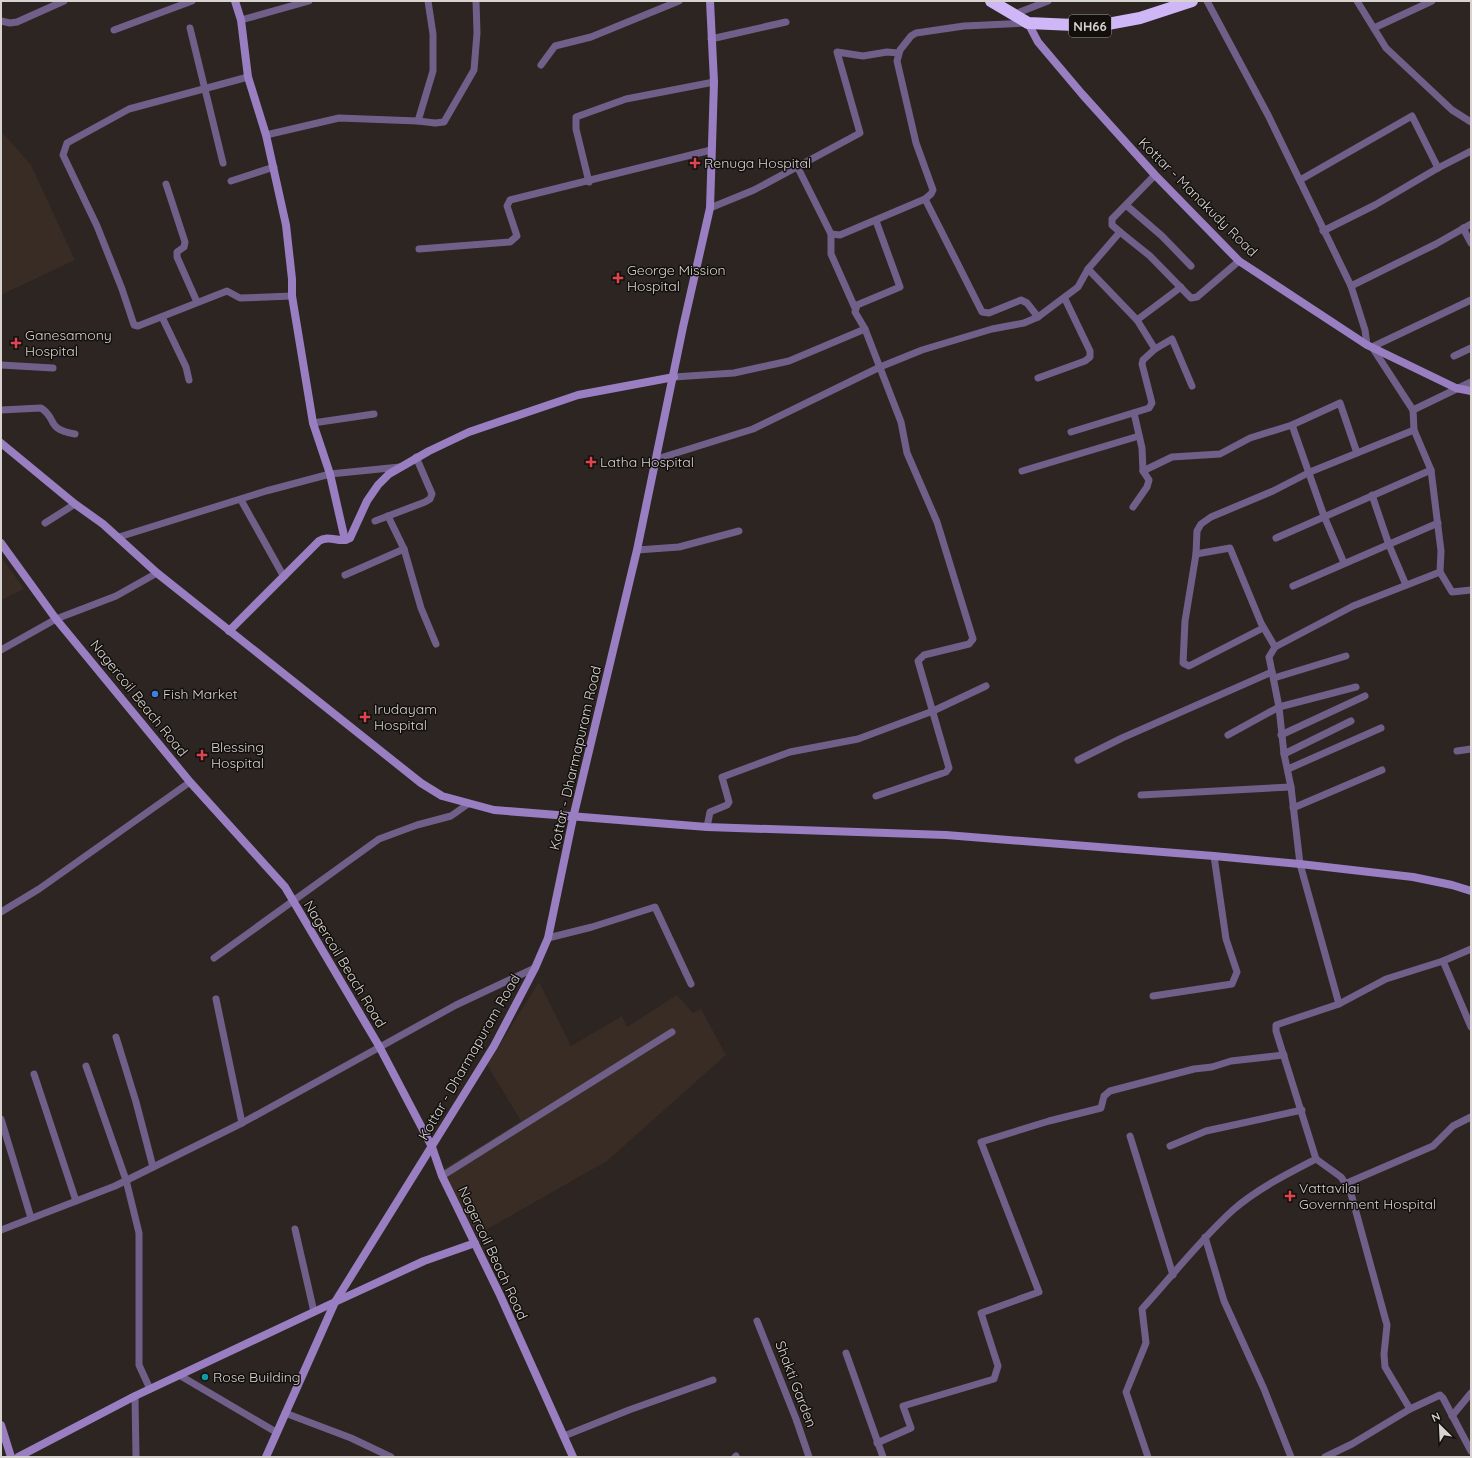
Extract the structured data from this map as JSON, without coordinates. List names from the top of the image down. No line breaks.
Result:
{"streets":{"highway":["NH66"],"street":["Kottar - Manakudy Road","Nagercoil Beach Road","Kottar - Dharmapuram Road","Shakti Garden"]},"crossings":[["NH66","Kottar - Manakudy Road"],["Nagercoil Beach Road","Kottar - Dharmapuram Road"]],"places":{"health":["Renuga Hospital","George Mission Hospital","Ganesamony Hospital","Latha Hospital","Irudayam Hospital","Blessing Hospital","Vattavilai Government Hospital"],"other":["Fish Market","Rose Building"]},"north":"top left"}
